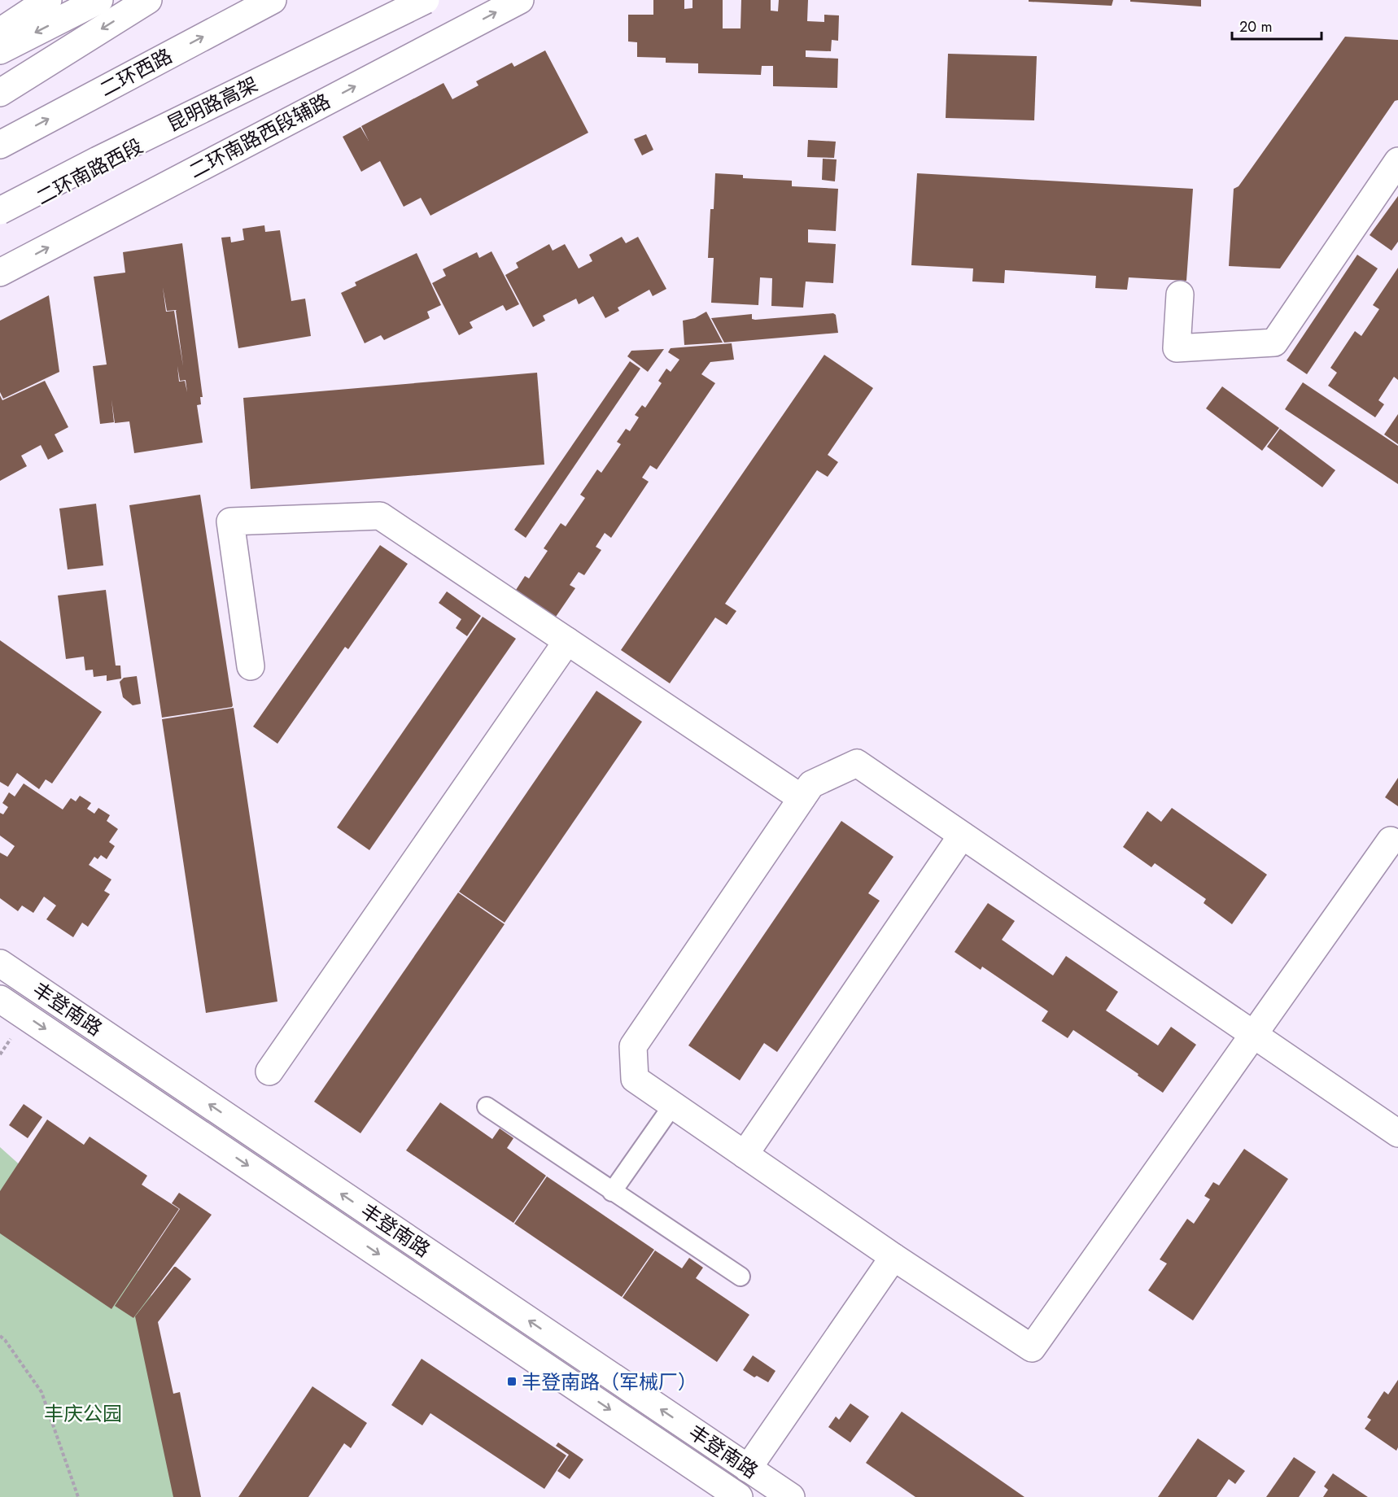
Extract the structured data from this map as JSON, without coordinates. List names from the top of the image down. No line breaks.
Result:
{"streets":{"main road":["二环西路","昆明路高架","二环南路西段辅路","二环南路西段","丰登南路"]},"parks":["丰庆公园"],"places":{"transit":["丰登南路（军械厂）"]},"scale_bar":"20 m"}
